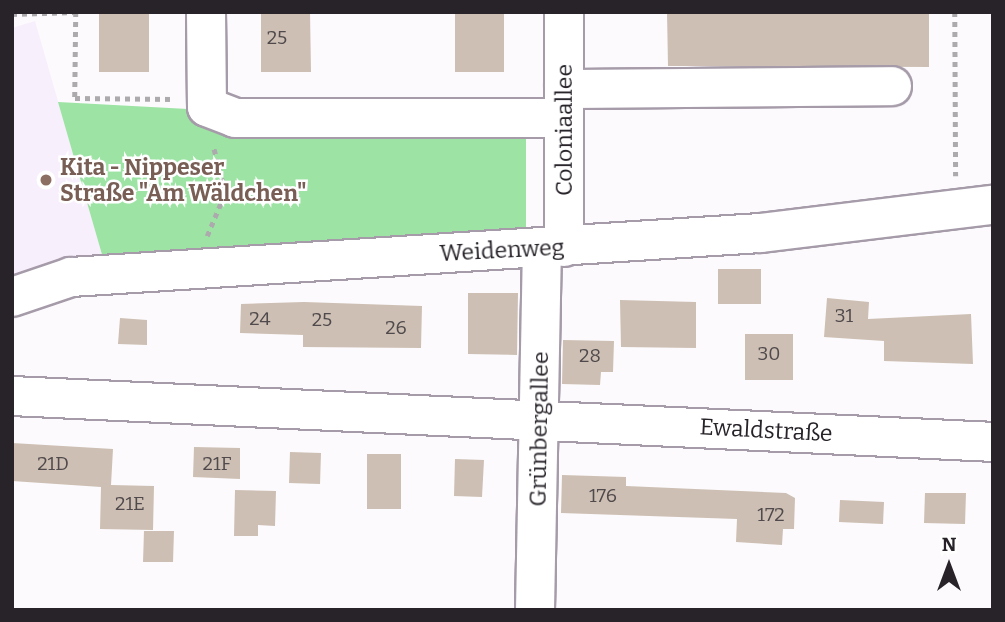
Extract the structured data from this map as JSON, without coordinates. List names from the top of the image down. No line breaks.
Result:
{"streets":{"street":["Coloniaallee","Weidenweg","Grünbergallee","Ewaldstraße"]},"crossings":[["Coloniaallee","Weidenweg"],["Coloniaallee","Grünbergallee"],["Weidenweg","Grünbergallee"],["Grünbergallee","Ewaldstraße"]],"places":["Kita - Nippeser Straße \"Am Wäldchen\""],"house_numbers":["25","31","24","25","26","30","28","21D","21F","176","21E","172"],"north":"top"}
